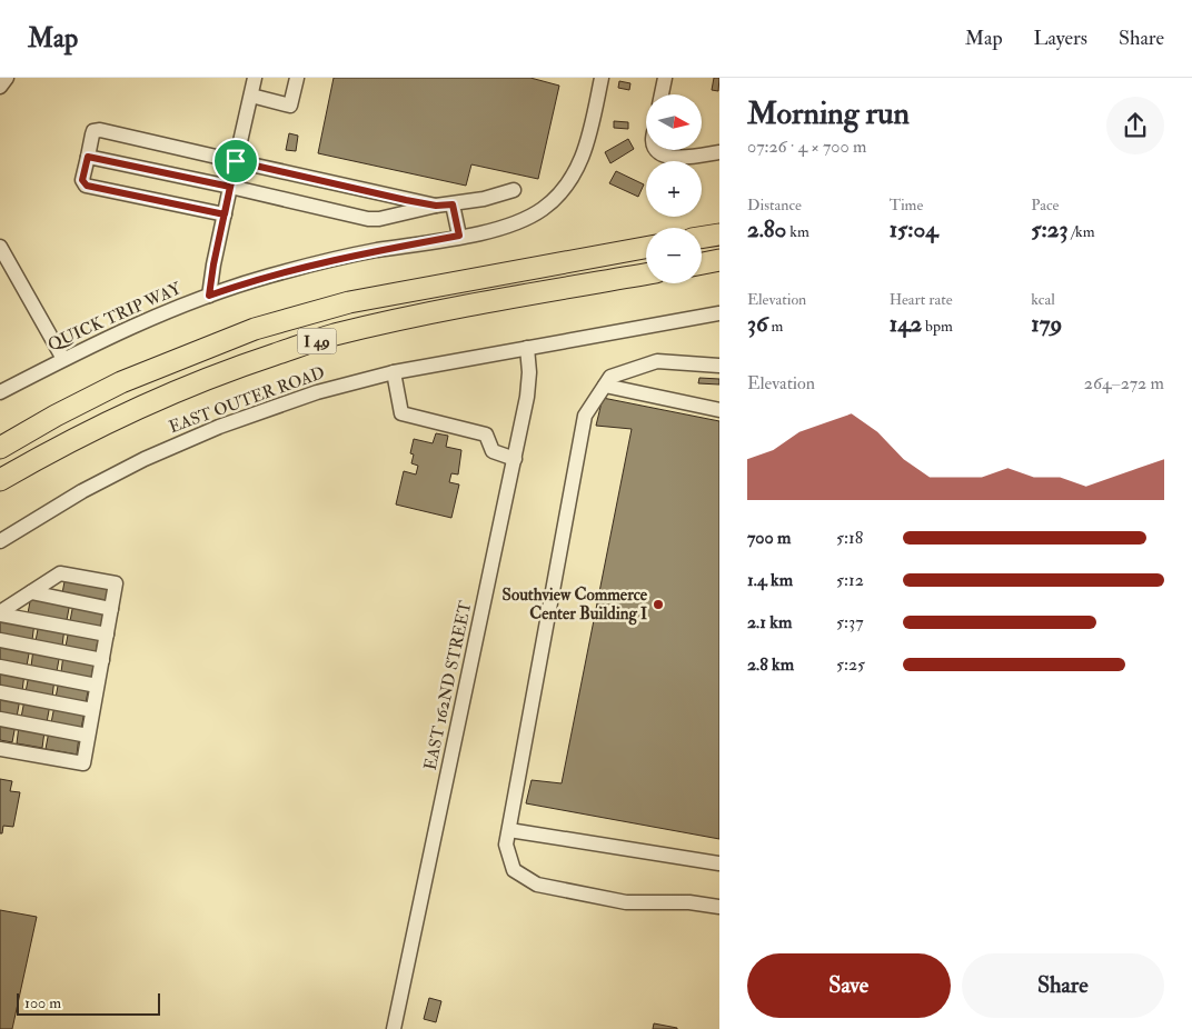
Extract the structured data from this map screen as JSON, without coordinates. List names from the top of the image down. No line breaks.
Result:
{"streets":{"highway":["I 49"],"street":["QUICK TRIP WAY","EAST OUTER ROAD","EAST 162ND STREET"]},"crossings":[["EAST OUTER ROAD","EAST 162ND STREET"]],"places":["Southview Commerce Center Building I"],"scale_bar":"100 m","north":"right","page":{"header":"Map","nav":["Map","Layers","Share"],"heading":["Morning run","07:26 · 4 × 700 m"],"map_buttons":["+","−"],"stats":[["Distance","2.80 km"],["Time","15:04"],["Pace","5:23 /km"],["Elevation","36 m"],["Heart rate","142 bpm"],["kcal","179"]],"chart":["Elevation","264–272 m"],"list":[{"name":"700 m","note":"5:18"},{"name":"1.4 km","note":"5:12"},{"name":"2.1 km","note":"5:37"},{"name":"2.8 km","note":"5:25"}],"buttons":["Save","Share"],"scale":"100 m"}}
